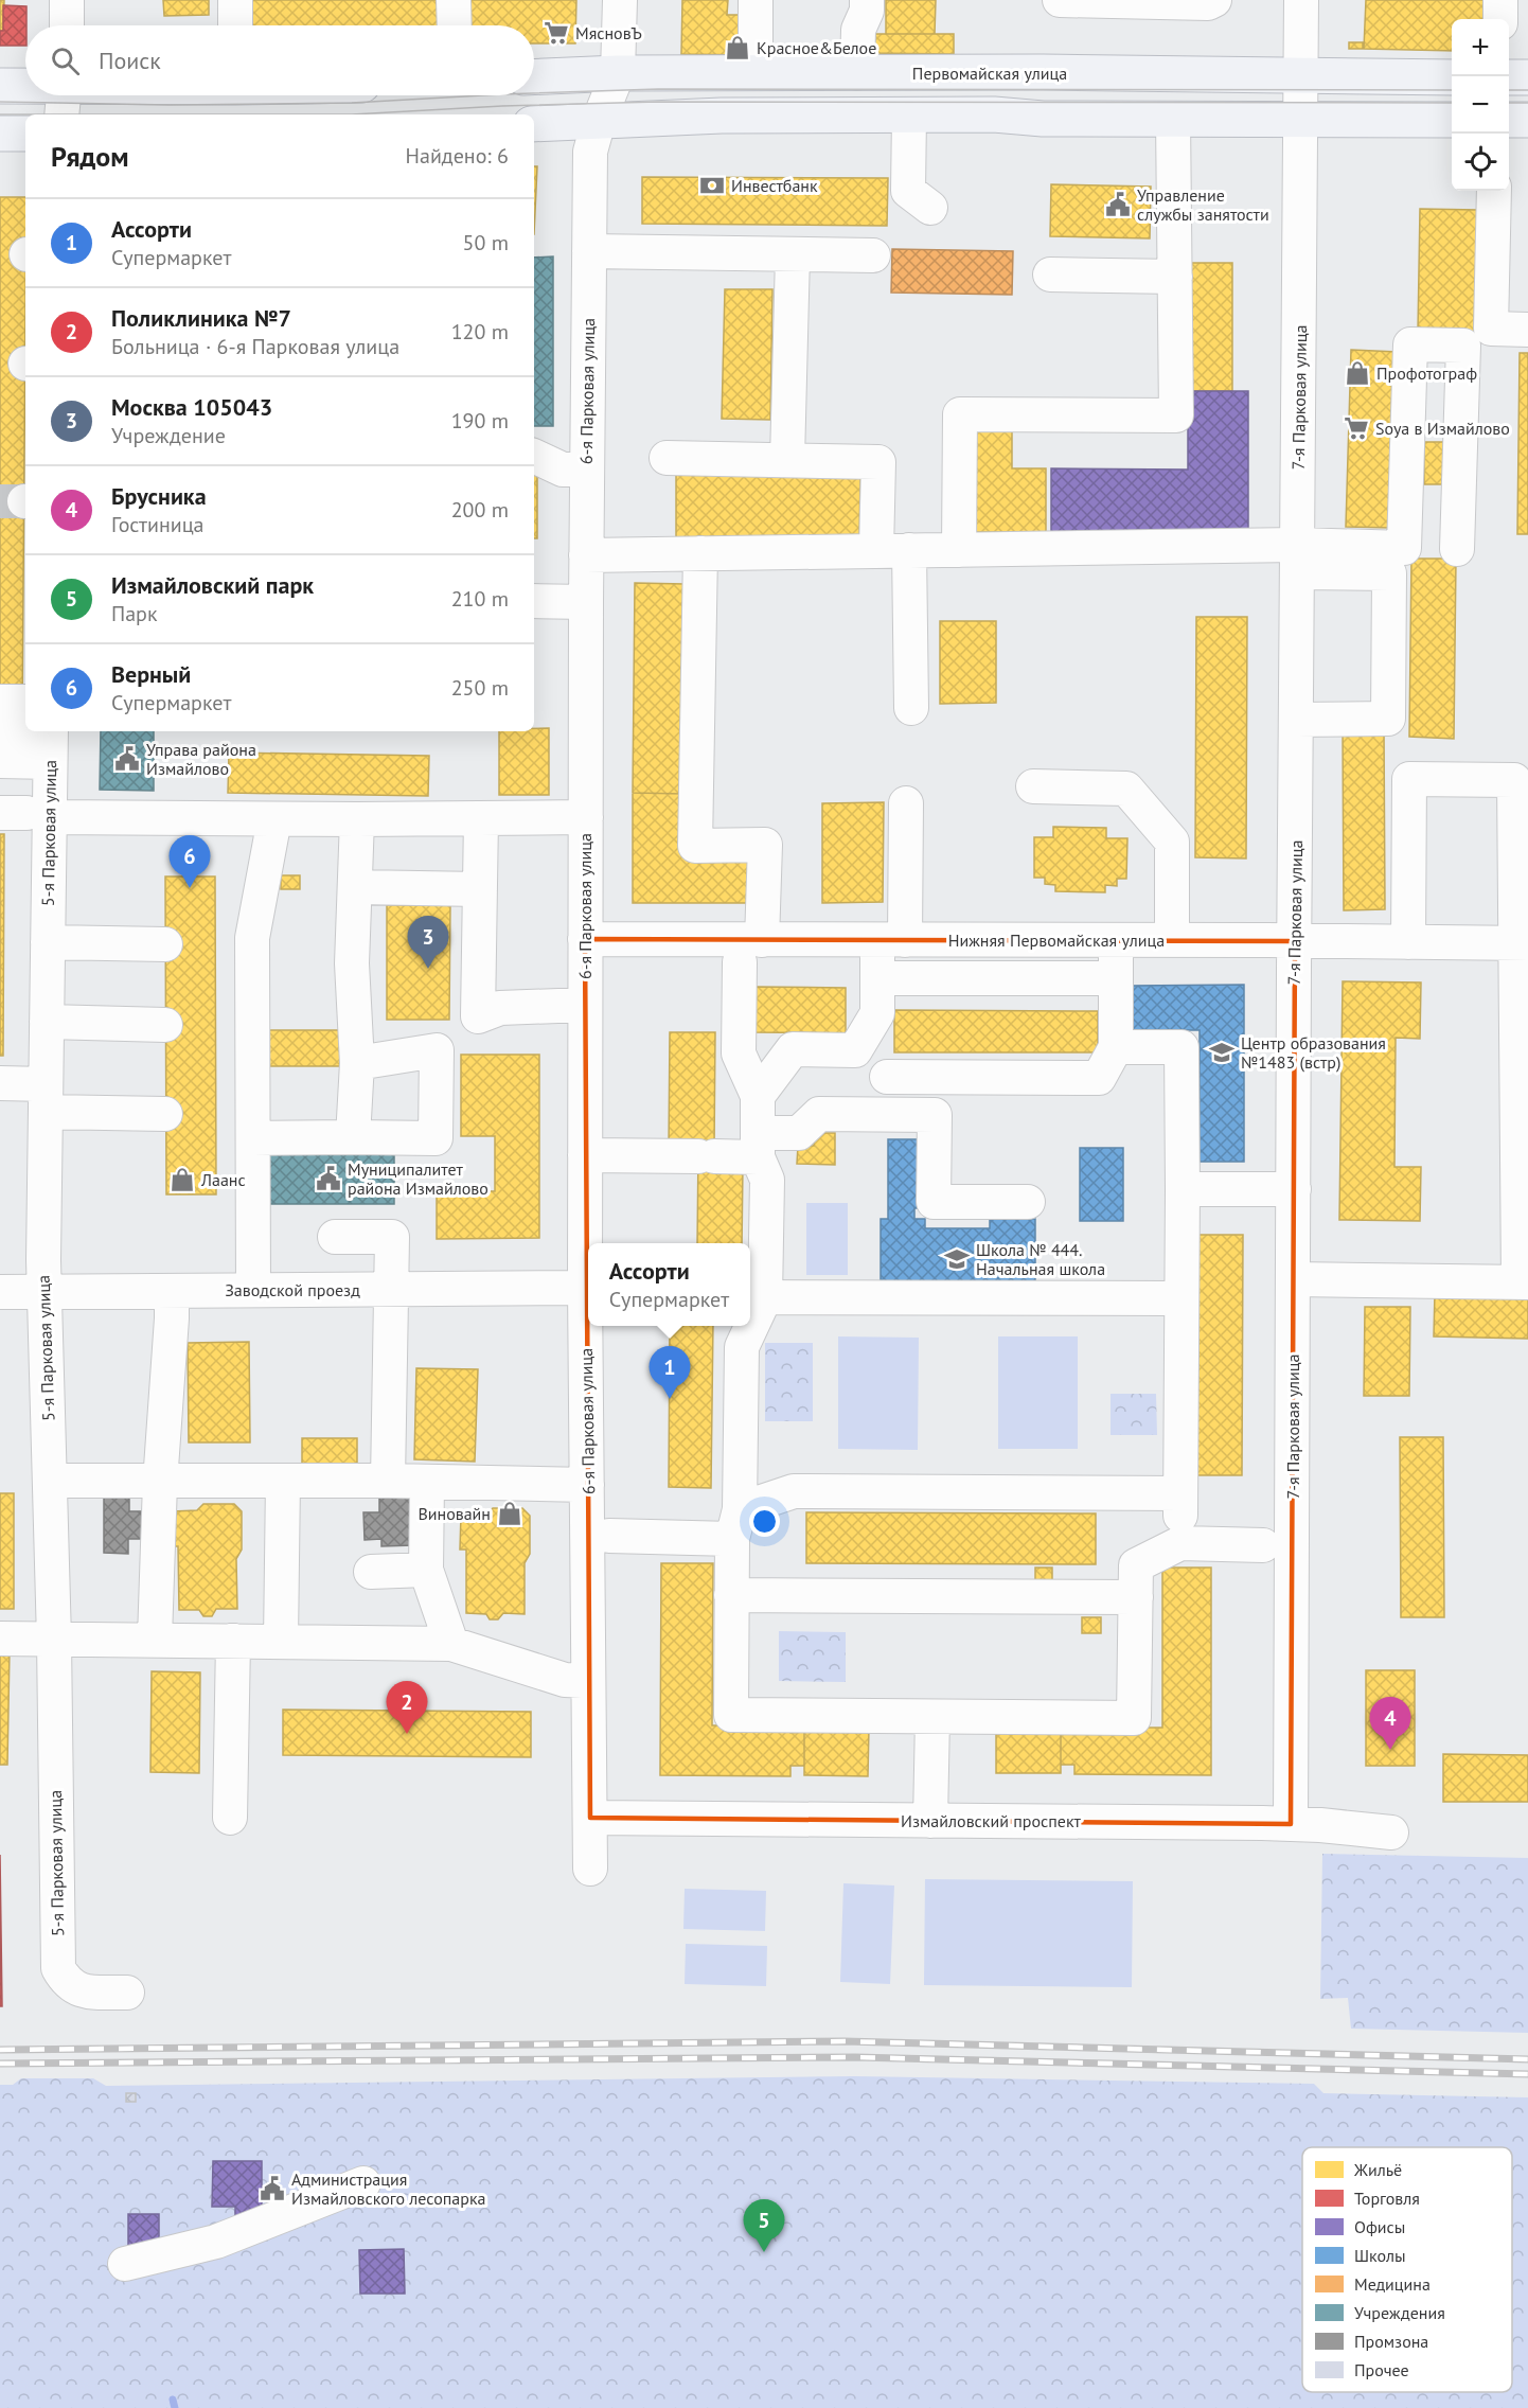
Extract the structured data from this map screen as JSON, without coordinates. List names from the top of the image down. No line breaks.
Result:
{"streets":{"main road":["Первомайская улица"],"street":["6-я Парковая улица","7-я Парковая улица","5-я Парковая улица","Нижняя Первомайская улица","Заводской проезд","Измайловский проспект"]},"crossings":[["Первомайская улица","6-я Парковая улица"],["Первомайская улица","7-я Парковая улица"],["6-я Парковая улица","Нижняя Первомайская улица"],["6-я Парковая улица","Заводской проезд"],["6-я Парковая улица","Измайловский проспект"],["7-я Парковая улица","Нижняя Первомайская улица"],["7-я Парковая улица","Измайловский проспект"],["5-я Парковая улица","Заводской проезд"]],"places":{"supermarket":["МясновЪ","Soya в Измайлово"],"shop":["Красное&Белое","Профотограф","Лаанс","Виновайн"],"bank":["Инвестбанк"],"public building":["Управление cлужбы занятости","Управа района Измайлово","Муниципалитет района Измайлово","Администрация Измайловского лесопарка"],"school or university":["Центр образования №1483 (встр)","Школа № 444. Начальная школа"]},"legend":["Жильё","Торговля","Офисы","Школы","Медицина","Учреждения","Промзона","Прочее"],"page":{"map_buttons":["+","−"],"search":"Поиск","heading":["Рядом","Найдено: 6"],"list":[{"mark":"1","name":"Ассорти","note":"Супермаркет","value":"50 m"},{"mark":"2","name":"Поликлиника №7","note":"Больница · 6-я Парковая улица","value":"120 m"},{"mark":"3","name":"Москва 105043","note":"Учреждение","value":"190 m"},{"mark":"4","name":"Брусника","note":"Гостиница","value":"200 m"},{"mark":"5","name":"Измайловский парк","note":"Парк","value":"210 m"},{"mark":"6","name":"Верный","note":"Супермаркет","value":"250 m"}],"pins":["6","3","1","2","4","5"],"popup":["Ассорти","Супермаркет"]}}
